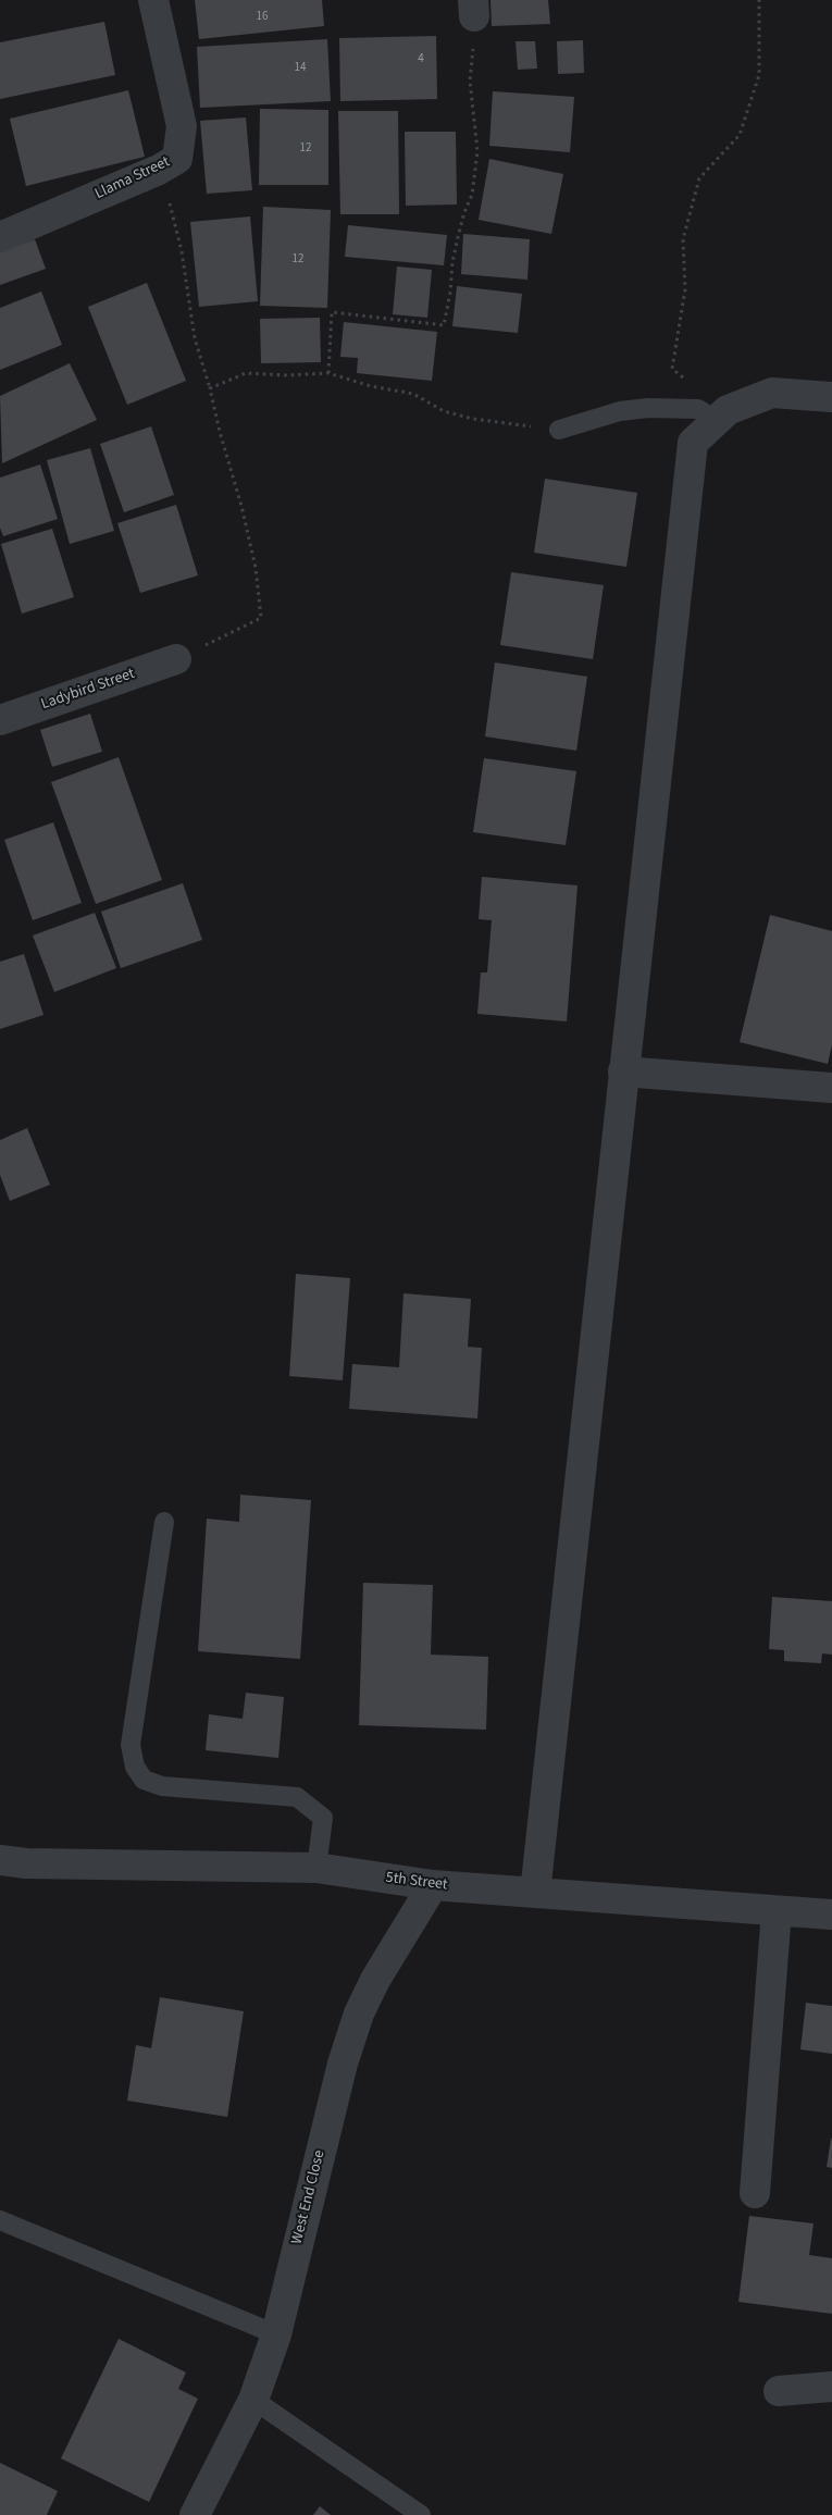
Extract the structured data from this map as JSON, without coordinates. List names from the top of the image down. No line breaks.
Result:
{"streets":{"street":["Llama Street","Ladybird Street","5th Street","West End Close"]},"crossings":[["5th Street","West End Close"]],"house_numbers":["16","4","14","12","12"]}
